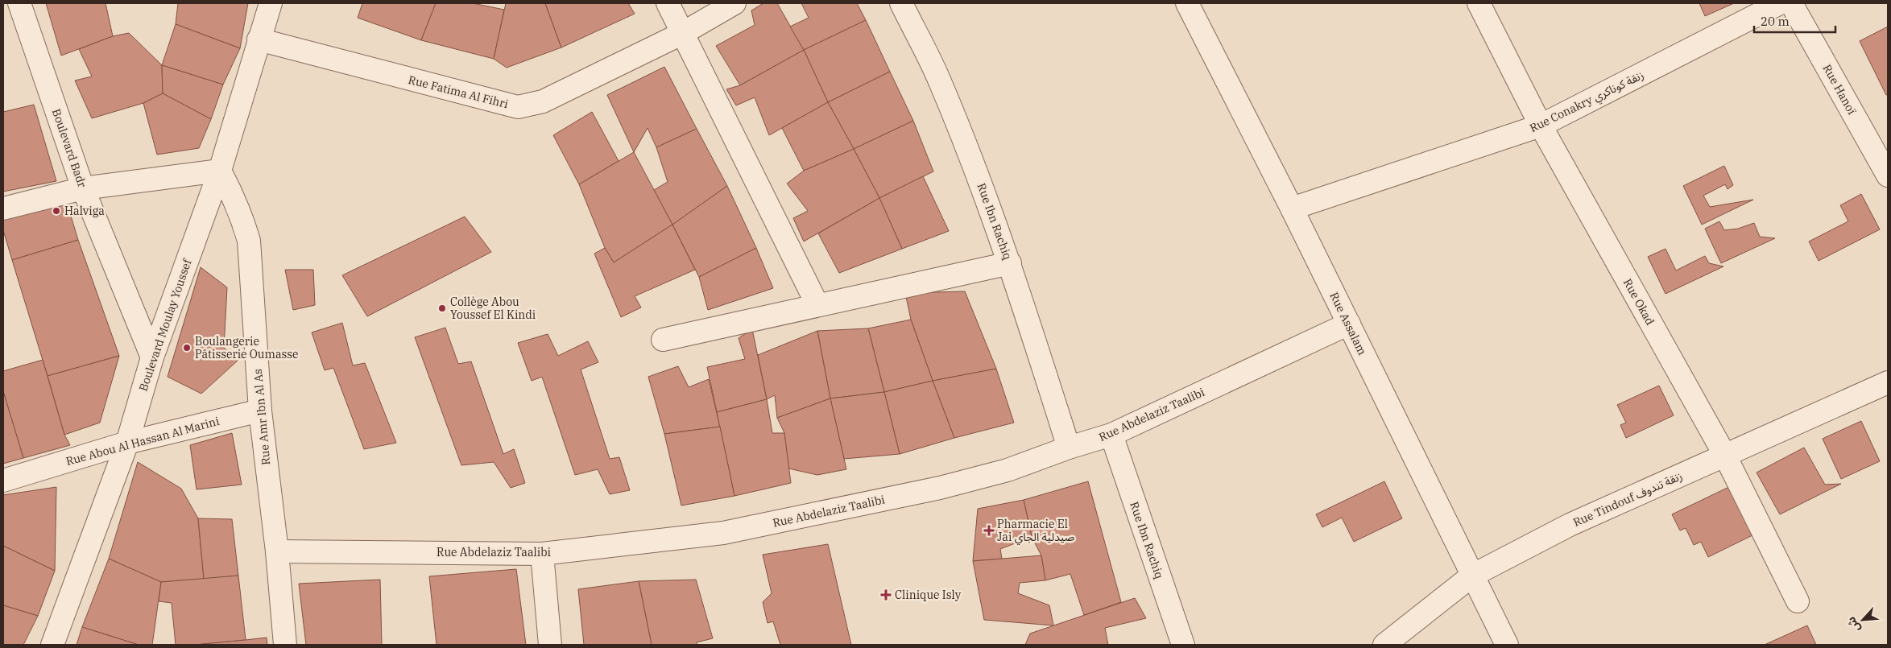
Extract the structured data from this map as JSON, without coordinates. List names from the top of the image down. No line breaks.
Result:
{"streets":{"street":["Rue Hanoï","Rue Fatima Al Fihri","Rue Conakry زنقة كوناكري","Boulevard Badr","Rue Ibn Rachiq","Rue Okad","Rue Assalam","Boulevard Moulay Youssef","Rue Abdelaziz Taalibi","Rue Amr Ibn Al As","Rue Abou Al Hassan Al Marini","Rue Tindouf زنقة تندوف"]},"crossings":[["Rue Fatima Al Fihri","Boulevard Moulay Youssef"],["Rue Conakry زنقة كوناكري","Rue Okad"],["Rue Conakry زنقة كوناكري","Rue Assalam"],["Boulevard Badr","Boulevard Moulay Youssef"],["Rue Ibn Rachiq","Rue Abdelaziz Taalibi"],["Rue Okad","Rue Tindouf زنقة تندوف"],["Rue Assalam","Rue Abdelaziz Taalibi"],["Rue Assalam","Rue Tindouf زنقة تندوف"],["Boulevard Moulay Youssef","Rue Amr Ibn Al As"],["Boulevard Moulay Youssef","Rue Abou Al Hassan Al Marini"],["Rue Abdelaziz Taalibi","Rue Amr Ibn Al As"],["Rue Amr Ibn Al As","Rue Abou Al Hassan Al Marini"]],"places":{"other":["Halviga","Collège Abou Youssef El Kindi","Boulangerie Pâtisserie Oumasse"],"health":["Pharmacie El Jai صيدلية الجاي","Clinique Isly"]},"scale_bar":"20 m","north":"bottom left"}
